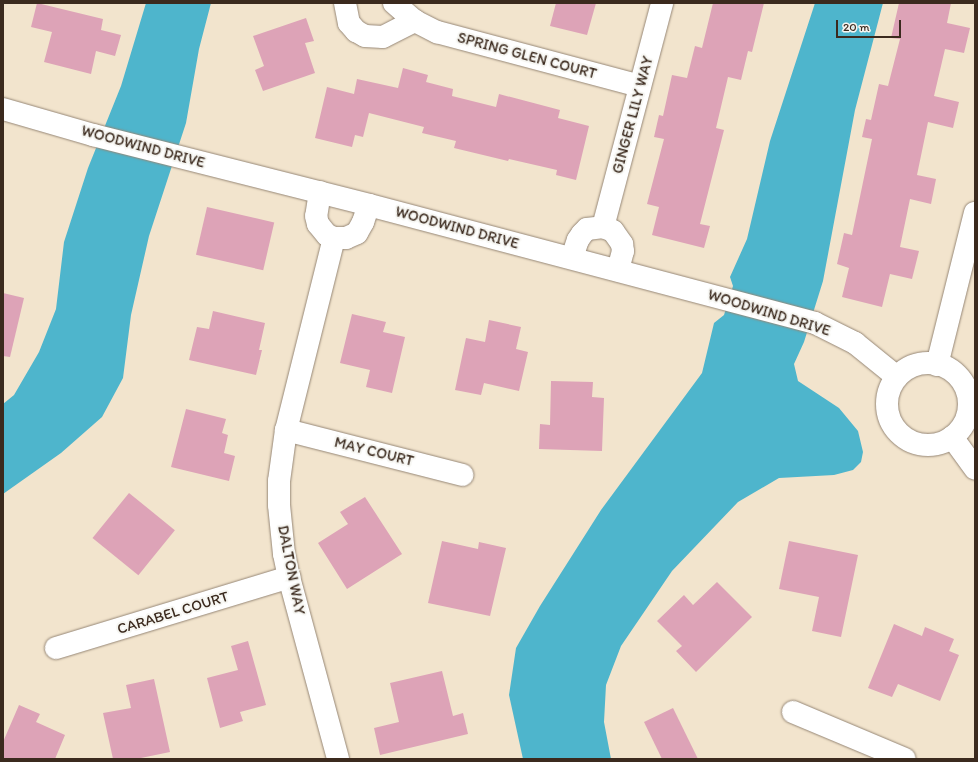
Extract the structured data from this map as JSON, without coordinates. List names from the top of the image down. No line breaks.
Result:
{"streets":{"street":["SPRING GLEN COURT","GINGER LILY WAY","WOODWIND DRIVE","MAY COURT","DALTON WAY","CARABEL COURT"]},"crossings":[["SPRING GLEN COURT","GINGER LILY WAY"],["MAY COURT","DALTON WAY"],["DALTON WAY","CARABEL COURT"]],"scale_bar":"20 m"}
